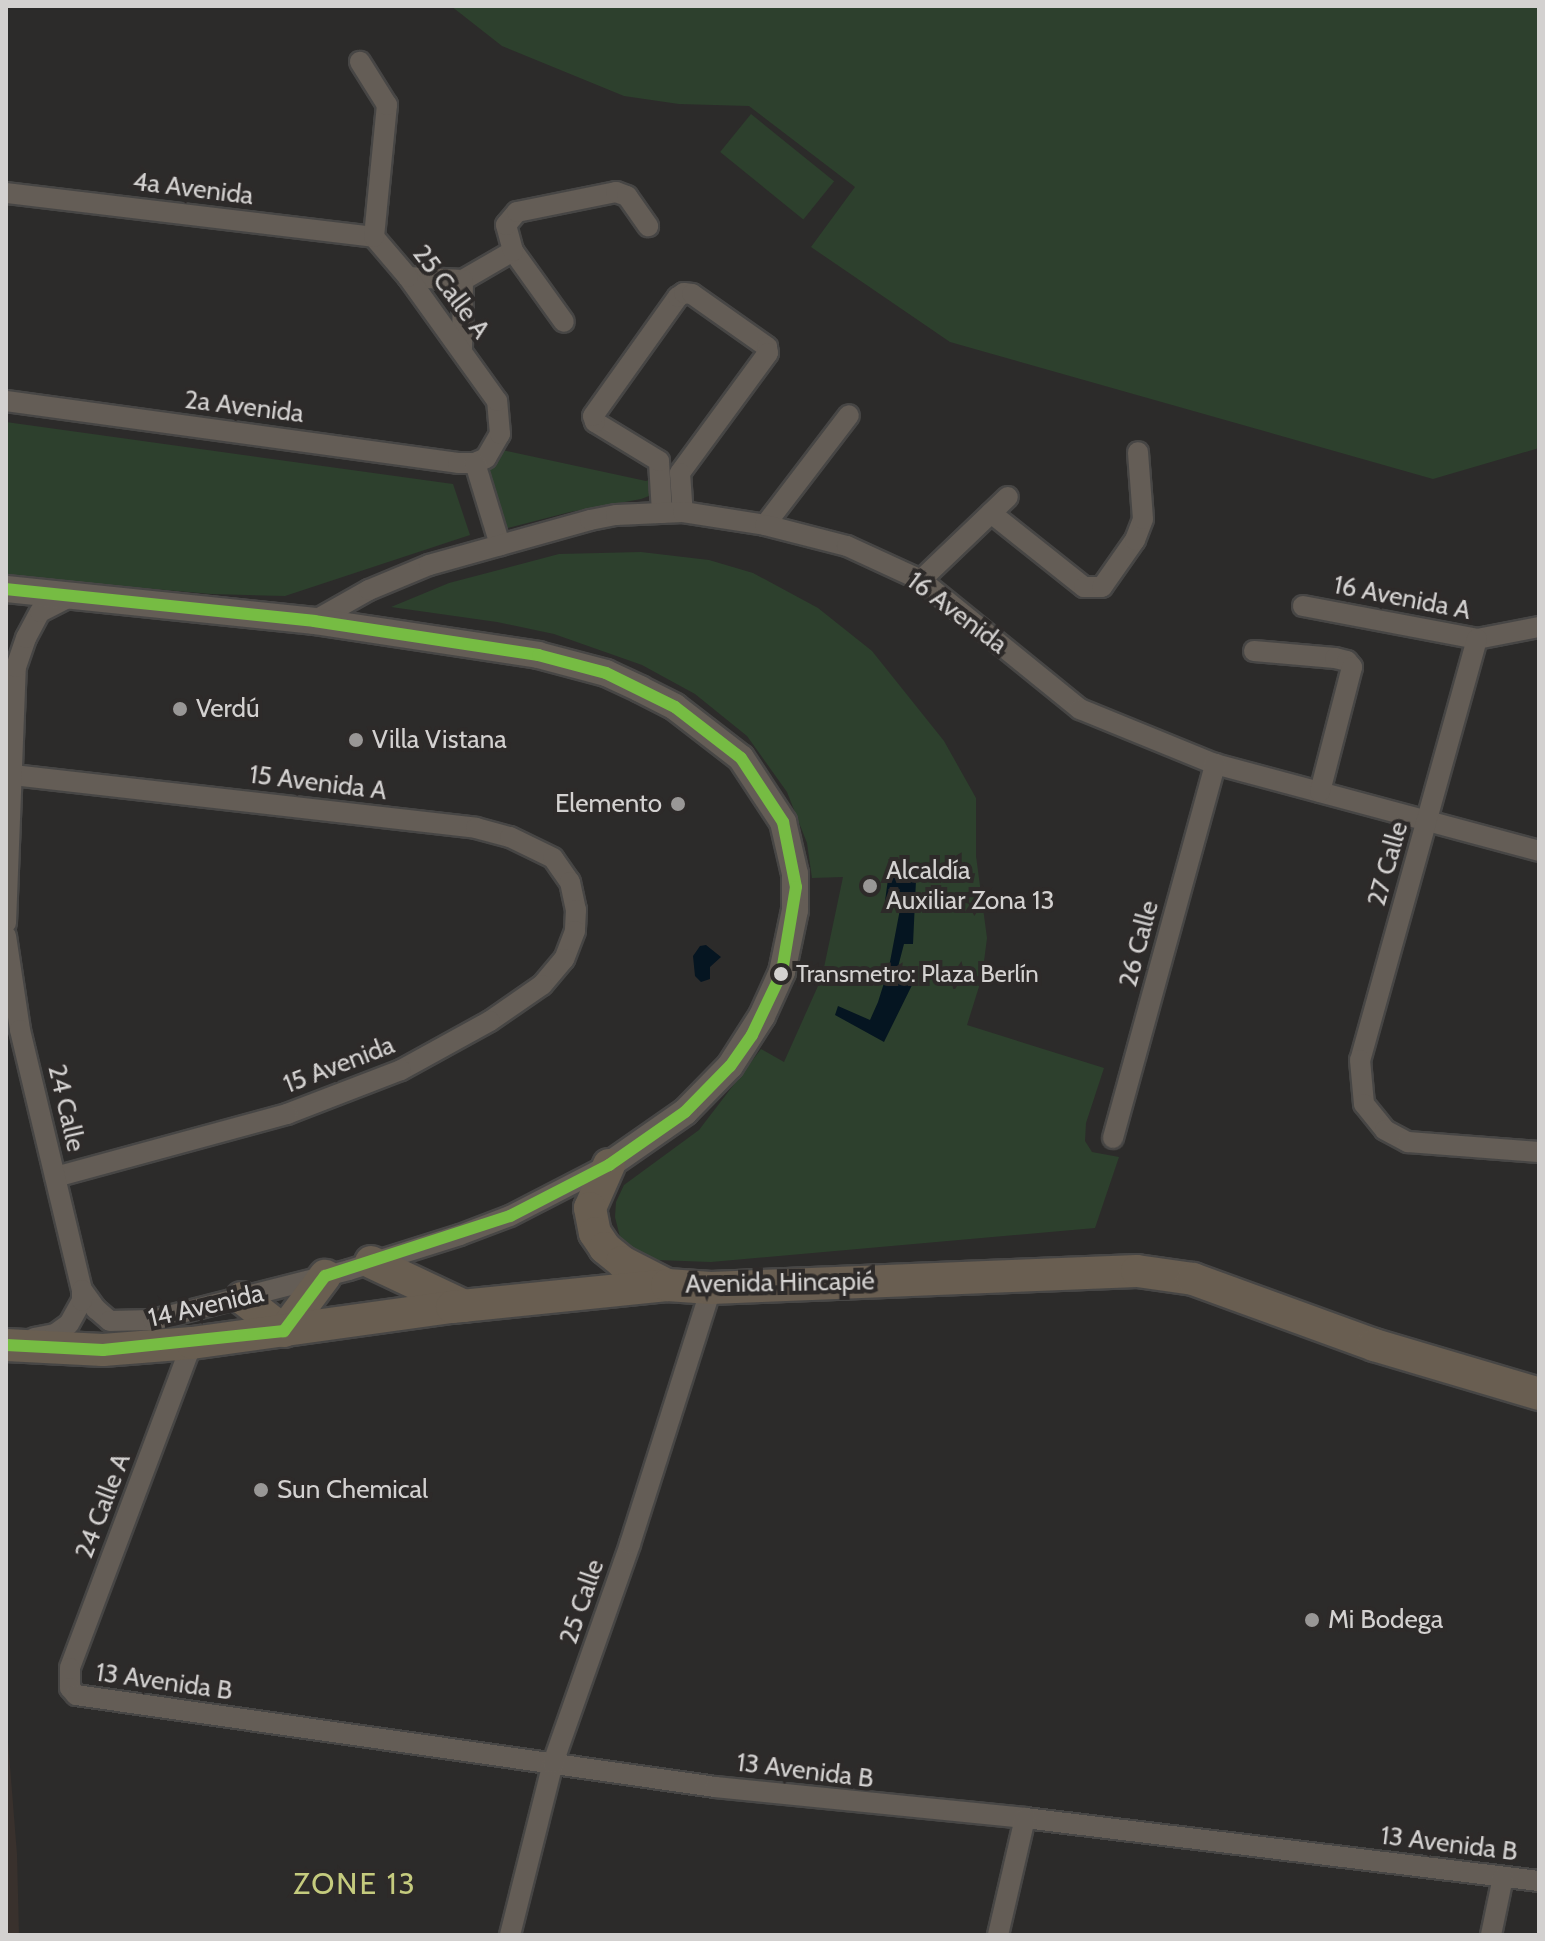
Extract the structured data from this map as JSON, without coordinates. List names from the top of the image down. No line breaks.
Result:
{"streets":{"main road":["Avenida Hincapié"],"street":["4a Avenida","25 Calle A","2a Avenida","16 Avenida A","16 Avenida","15 Avenida A","27 Calle","26 Calle","15 Avenida","24 Calle","14 Avenida","24 Calle A","25 Calle","13 Avenida B"]},"crossings":[["4a Avenida","25 Calle A"],["25 Calle A","2a Avenida"],["16 Avenida A","27 Calle"],["16 Avenida","27 Calle"],["16 Avenida","26 Calle"],["16 Avenida","14 Avenida"],["15 Avenida A","15 Avenida"],["15 Avenida","24 Calle"],["24 Calle","14 Avenida"],["Avenida Hincapié","24 Calle A"],["Avenida Hincapié","25 Calle"],["24 Calle A","13 Avenida B"],["25 Calle","13 Avenida B"]],"districts":["ZONE 13"],"places":["Verdú","Villa Vistana","Elemento","Alcaldía Auxiliar Zona 13","Transmetro: Plaza Berlín","Sun Chemical","Mi Bodega"]}
